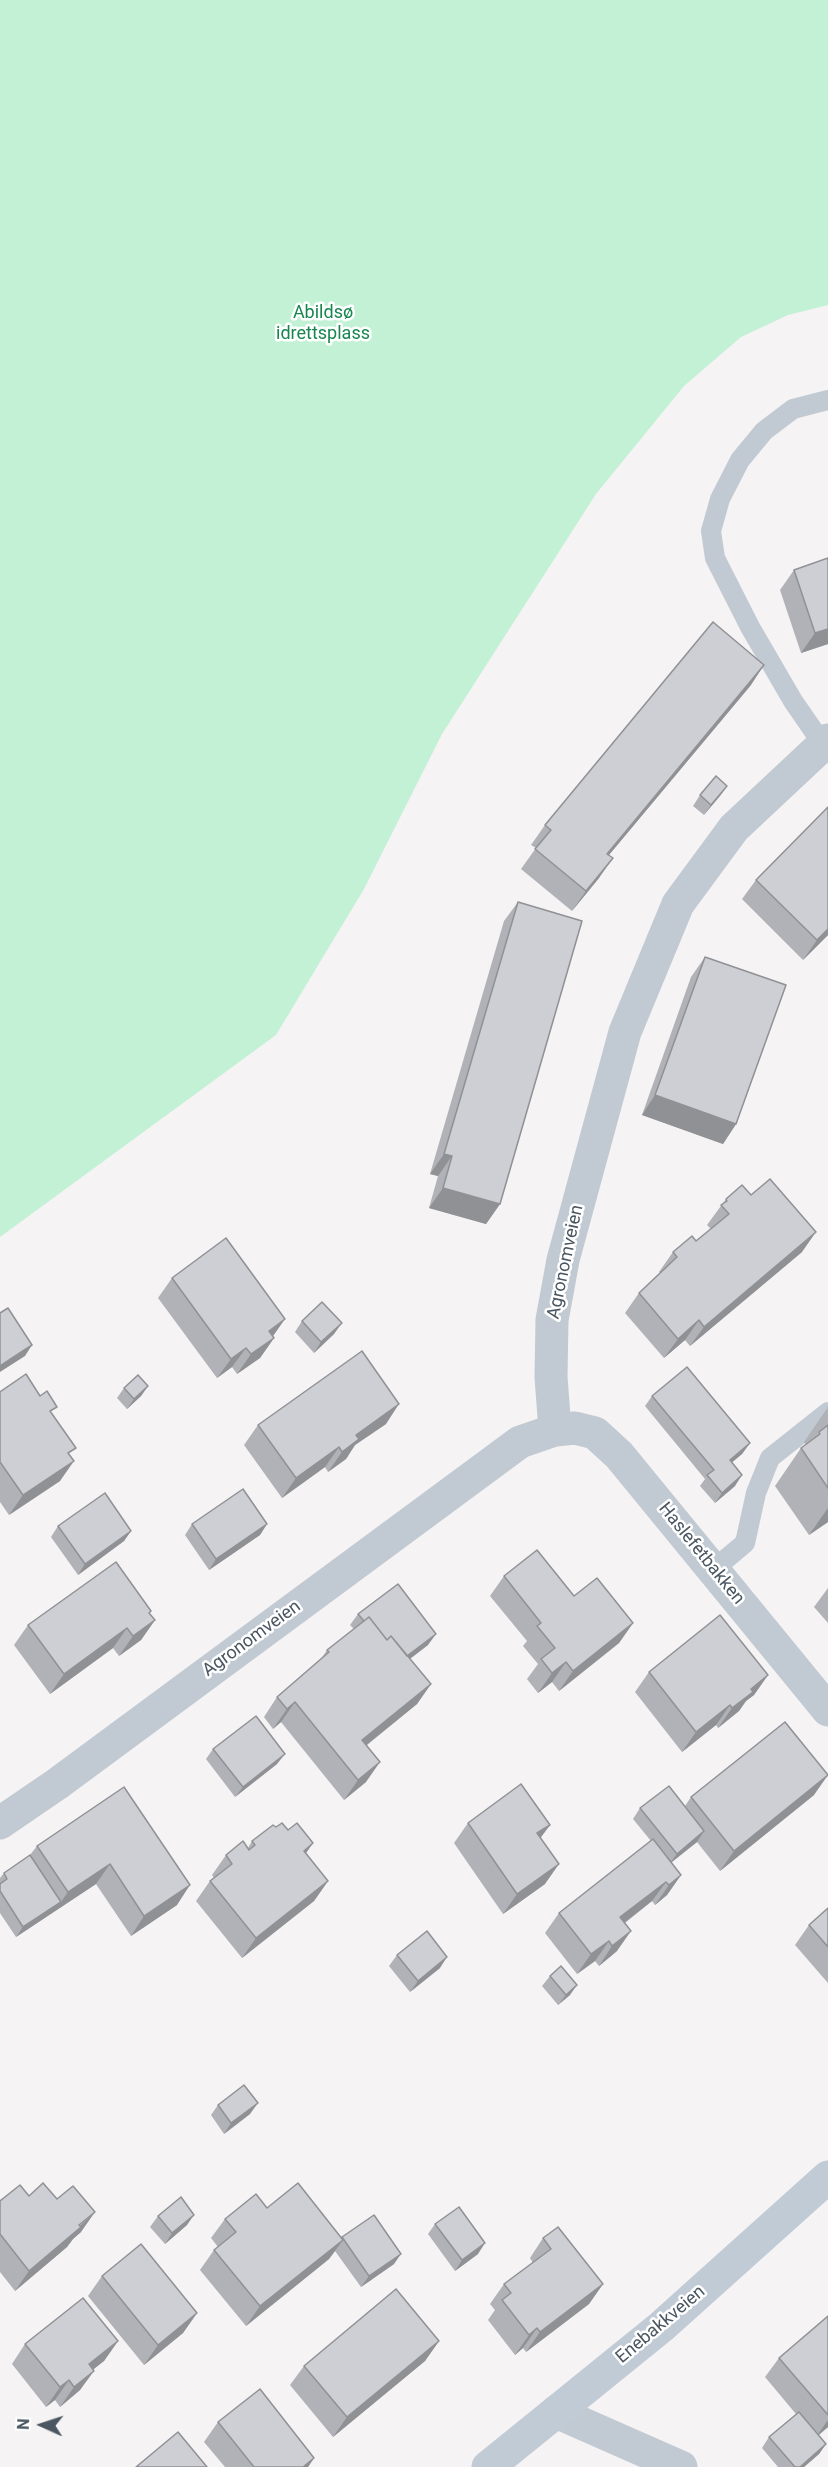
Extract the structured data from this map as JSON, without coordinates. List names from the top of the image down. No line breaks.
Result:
{"streets":{"main road":["Enebakkveien"],"street":["Agronomveien","Haslefetbakken"]},"crossings":[["Agronomveien","Haslefetbakken"]],"parks":["Abildsø idrettsplass"],"north":"left"}
